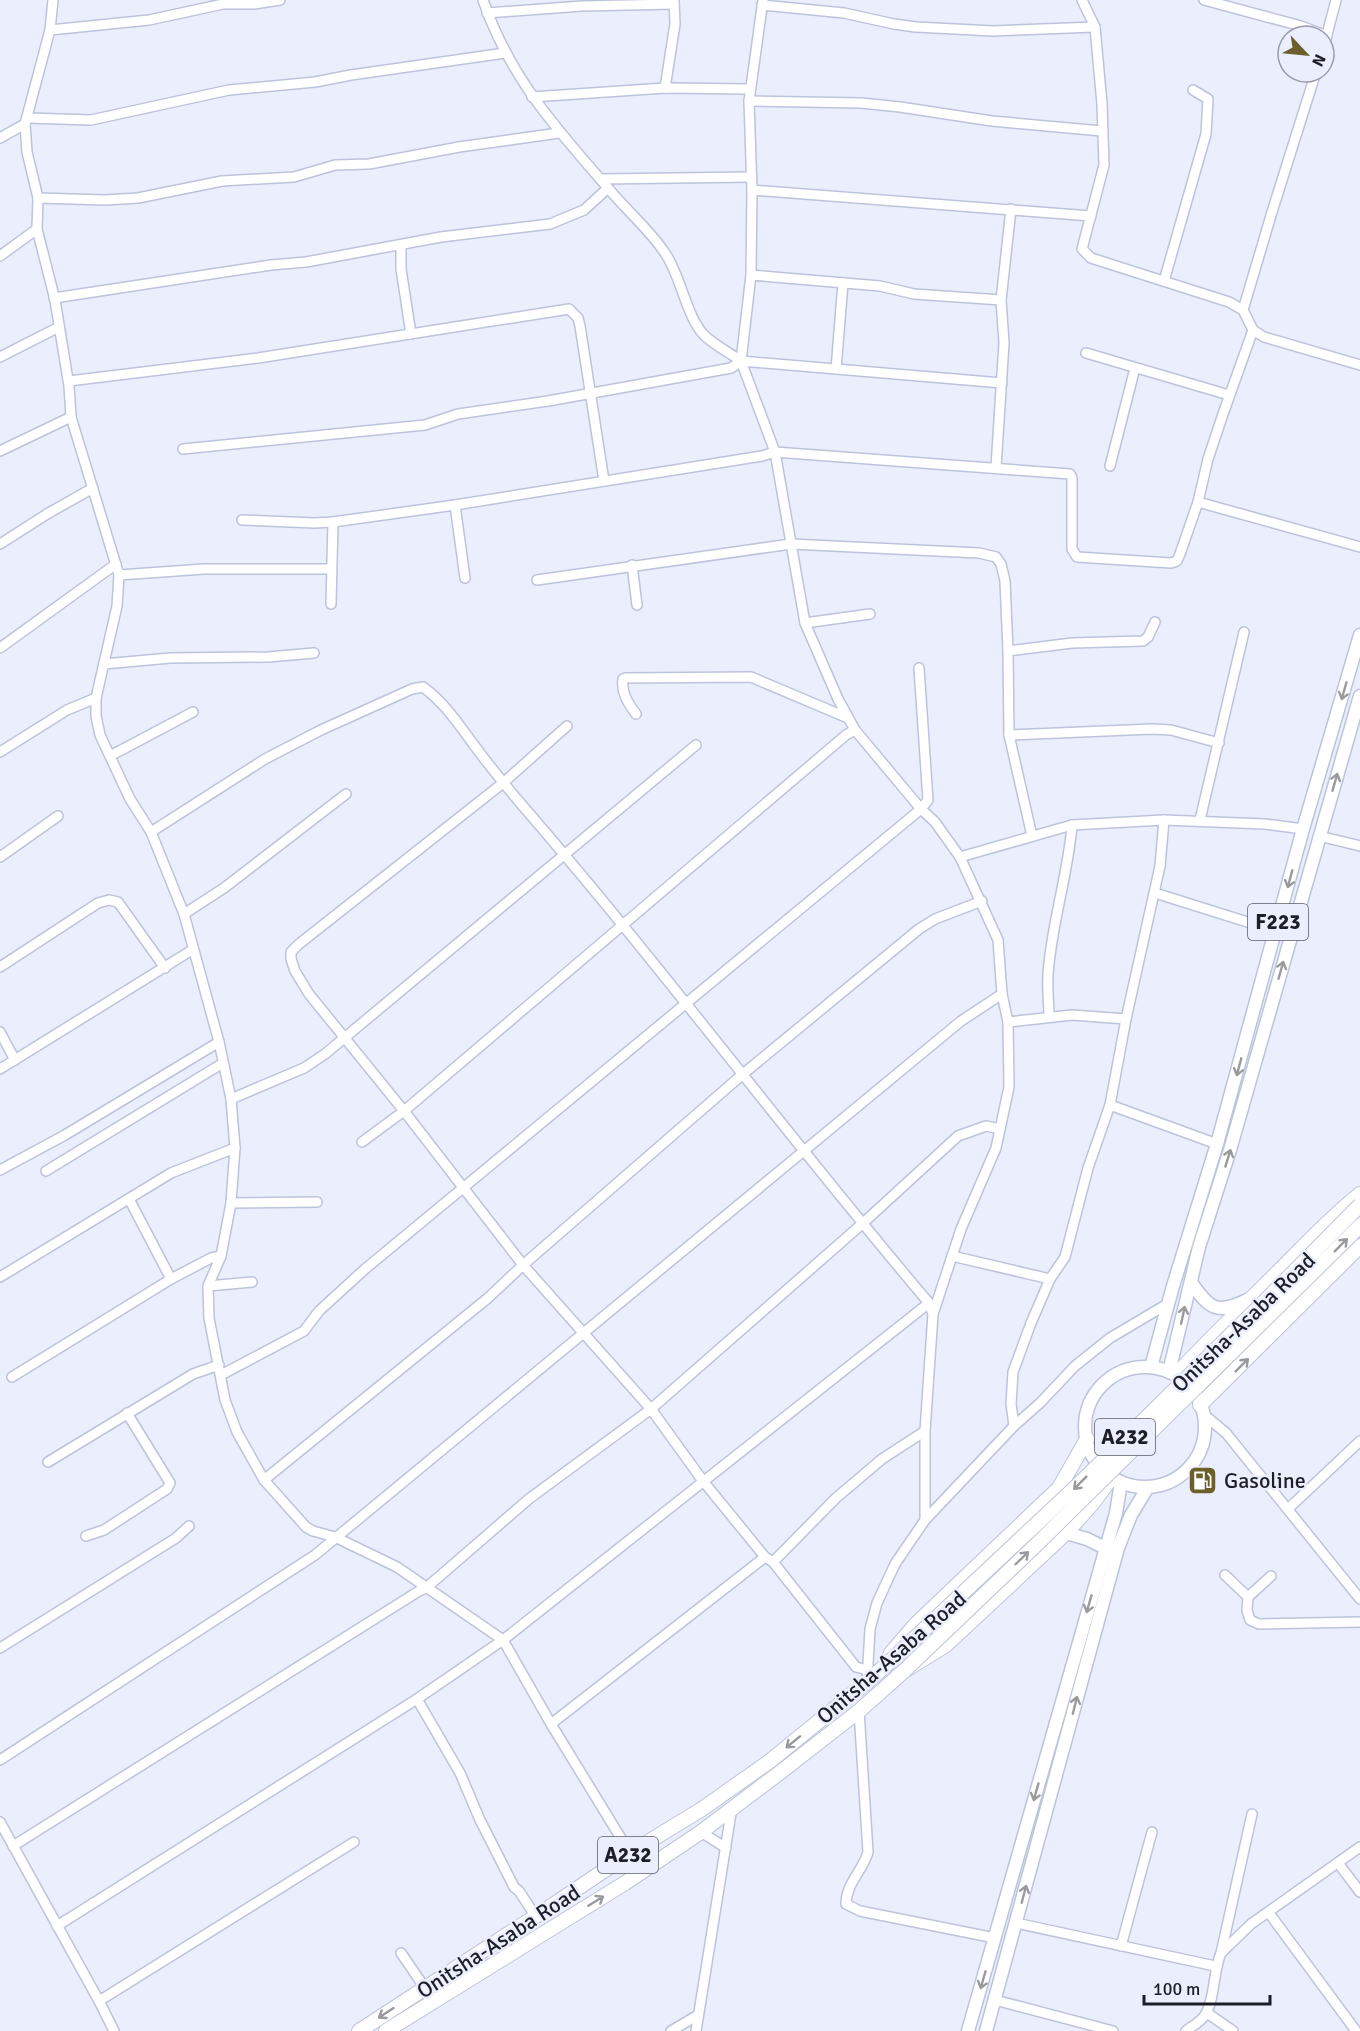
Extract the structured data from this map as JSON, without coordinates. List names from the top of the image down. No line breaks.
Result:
{"streets":{"highway":["Onitsha-Asaba Road","A232"],"main road":["F223"]},"places":{"fuel station":["Gasoline"]},"scale_bar":"100 m","north":"bottom right"}
